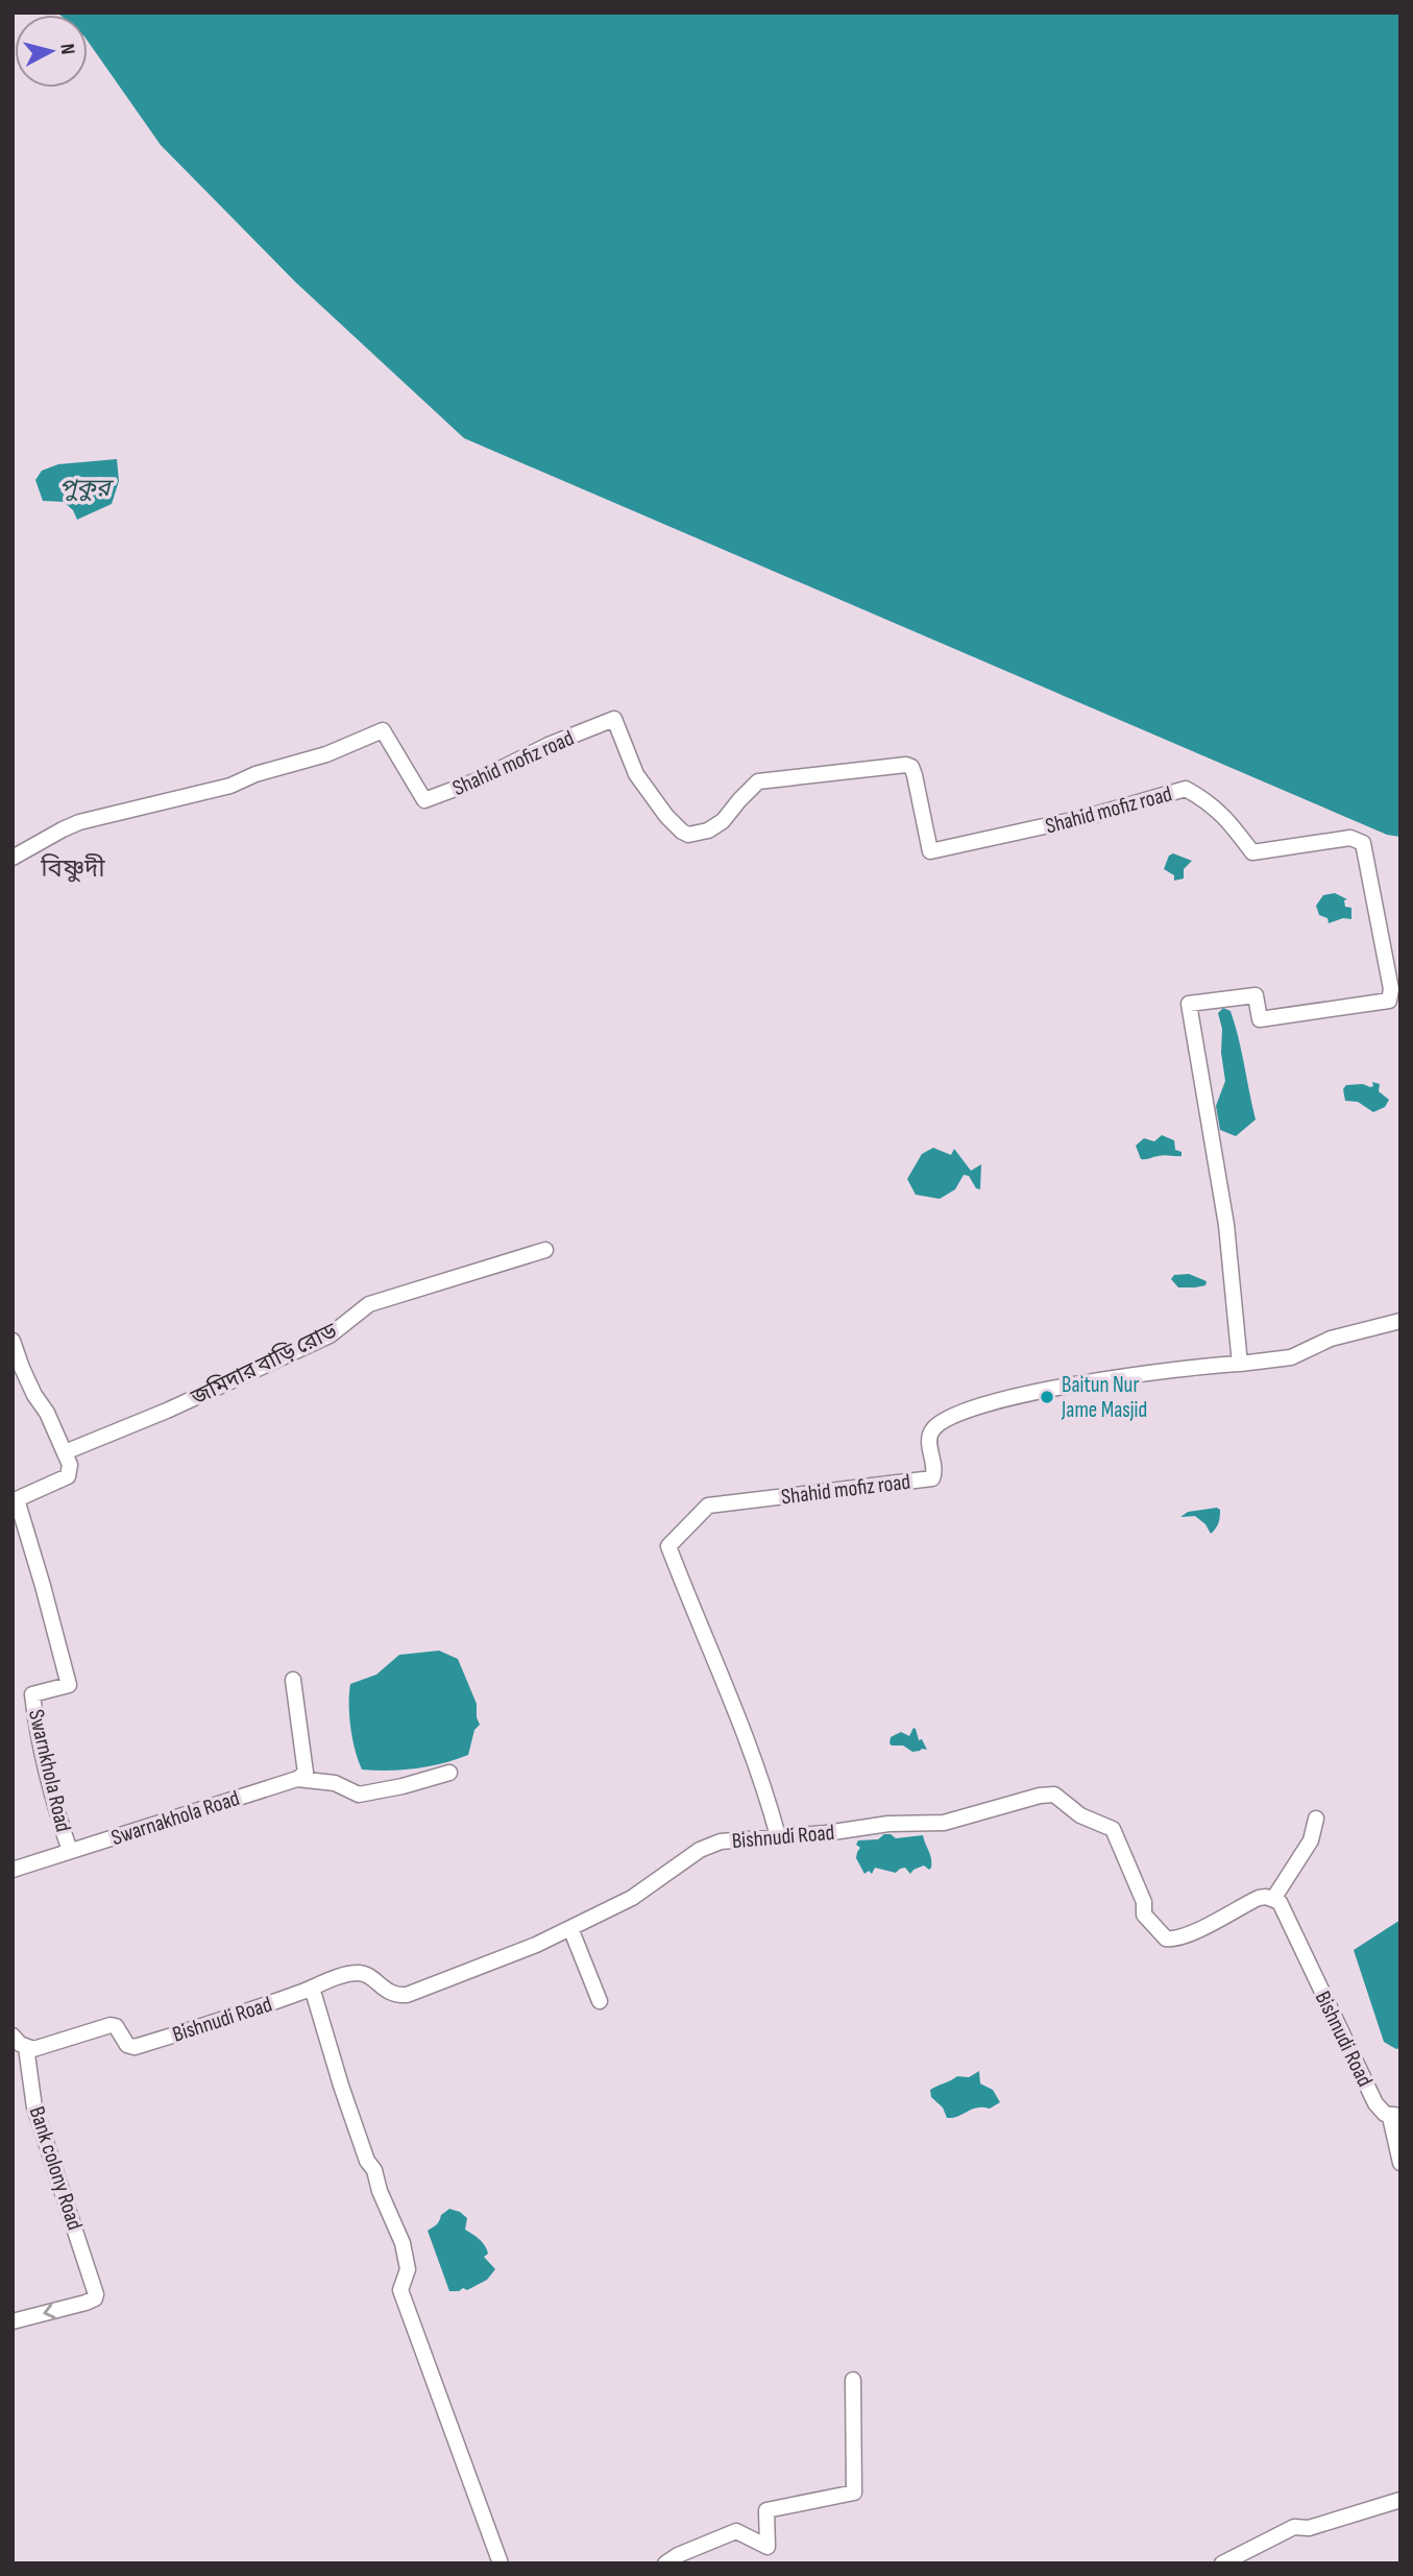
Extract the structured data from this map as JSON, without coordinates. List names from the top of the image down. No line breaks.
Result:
{"streets":{"street":["Shahid mofiz road","জমিদার বাড়ি রোড","Swarnkhola Road","Swarnakhola Road","Bishnudi Road","Bank colony Road"]},"crossings":[["Shahid mofiz road","Bishnudi Road"],["জমিদার বাড়ি রোড","Swarnkhola Road"],["Swarnkhola Road","Swarnakhola Road"],["Bishnudi Road","Bank colony Road"]],"districts":["বিষ্ণুদী"],"water":["পুকুর"],"places":["Baitun Nur Jame Masjid"],"north":"right"}
